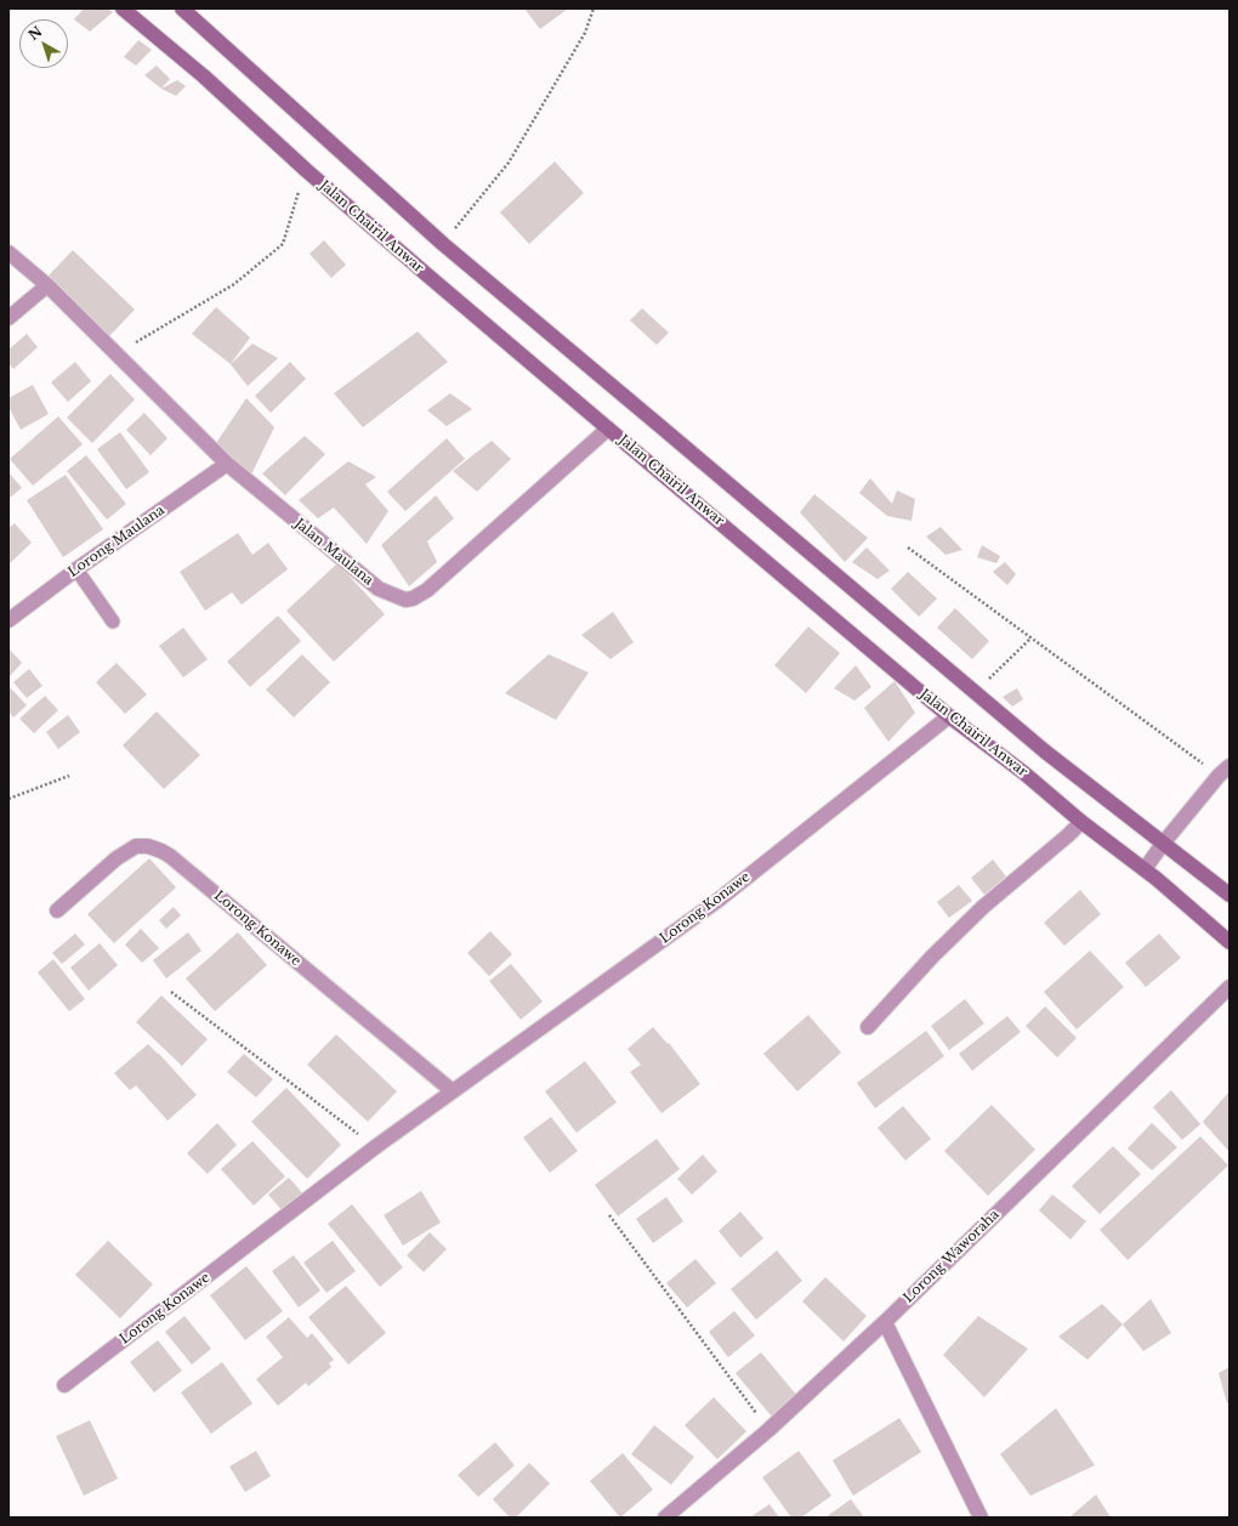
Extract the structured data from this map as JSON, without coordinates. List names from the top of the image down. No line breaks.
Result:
{"streets":{"main road":["Jalan Chairil Anwar"],"street":["Lorong Maulana","Jalan Maulana","Lorong Konawe","Lorong Waworaha"]},"crossings":[["Jalan Chairil Anwar","Jalan Maulana"],["Jalan Chairil Anwar","Lorong Konawe"],["Lorong Maulana","Jalan Maulana"]],"north":"top left"}
